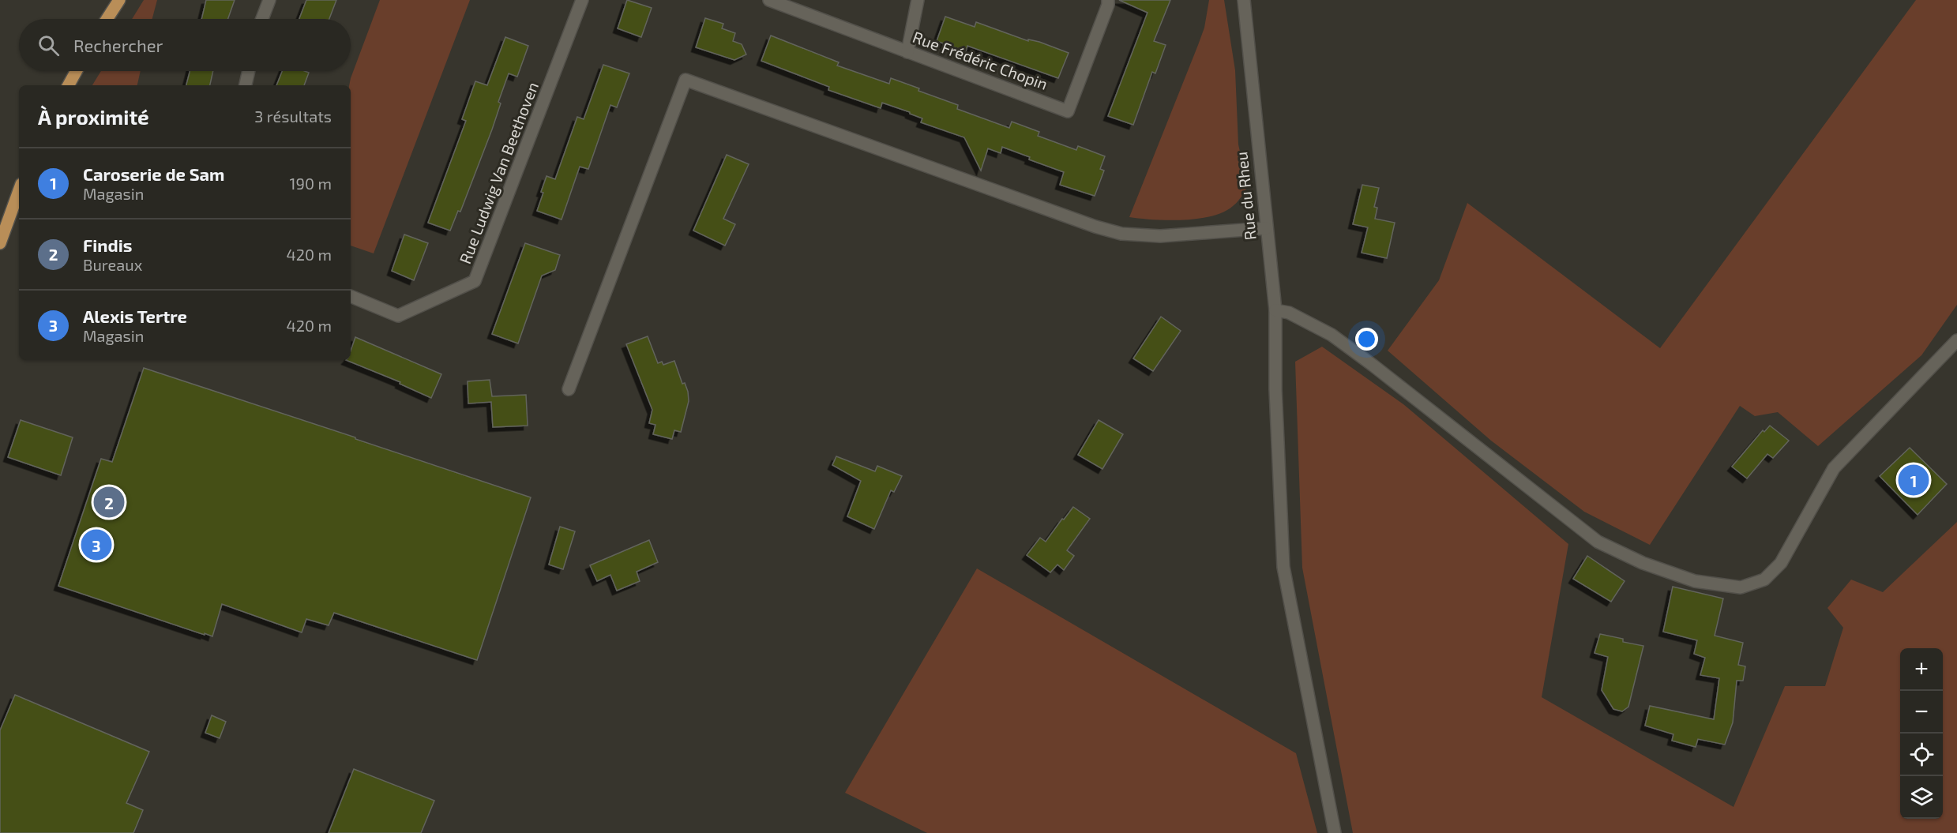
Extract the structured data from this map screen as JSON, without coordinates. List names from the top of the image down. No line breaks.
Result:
{"streets":{"street":["Rue Frédéric Chopin","Rue Ludwig Van Beethoven","Rue du Rheu"]},"page":{"search":"Rechercher","heading":["À proximité","3 résultats"],"list":[{"mark":"1","name":"Caroserie de Sam","note":"Magasin","value":"190 m"},{"mark":"2","name":"Findis","note":"Bureaux","value":"420 m"},{"mark":"3","name":"Alexis Tertre","note":"Magasin","value":"420 m"}],"pins":["1","2","3"],"map_buttons":["+","−"]}}
